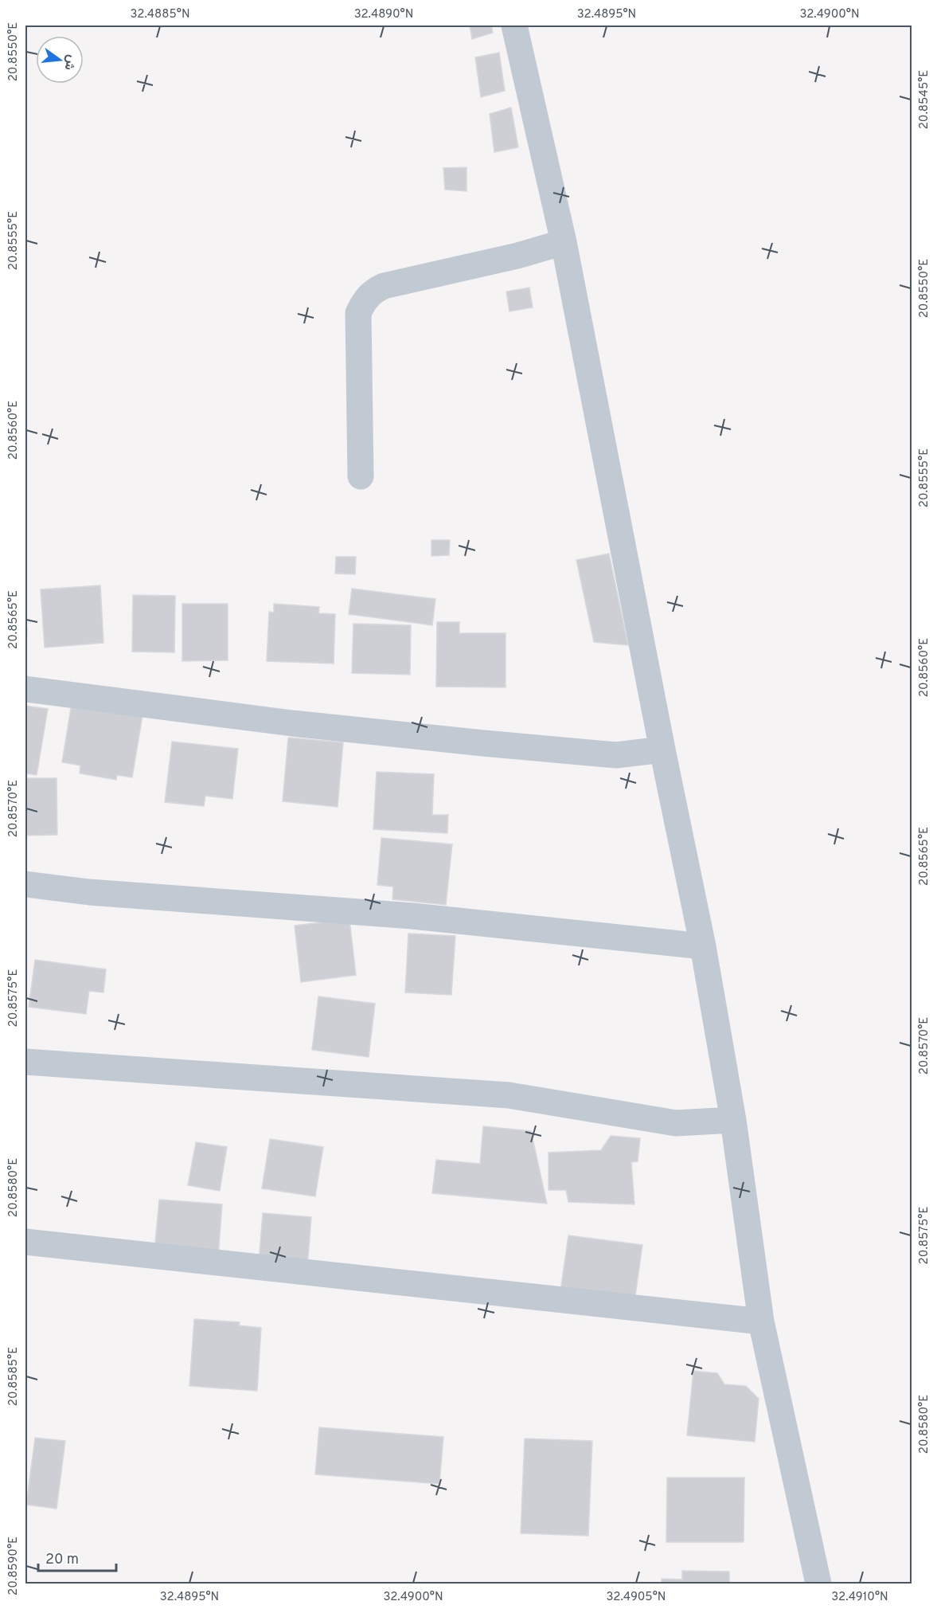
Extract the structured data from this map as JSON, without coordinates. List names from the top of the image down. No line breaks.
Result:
{"scale_bar":"20 m","north":"right","coordinates":["32.4885°N","32.4890°N","32.4895°N","32.4900°N","20.8550°E","20.8545°E","20.8555°E","20.8560°E","20.8565°E","20.8570°E","20.8575°E","20.8580°E","20.8585°E","20.8590°E","32.4905°N","32.4910°N"]}
